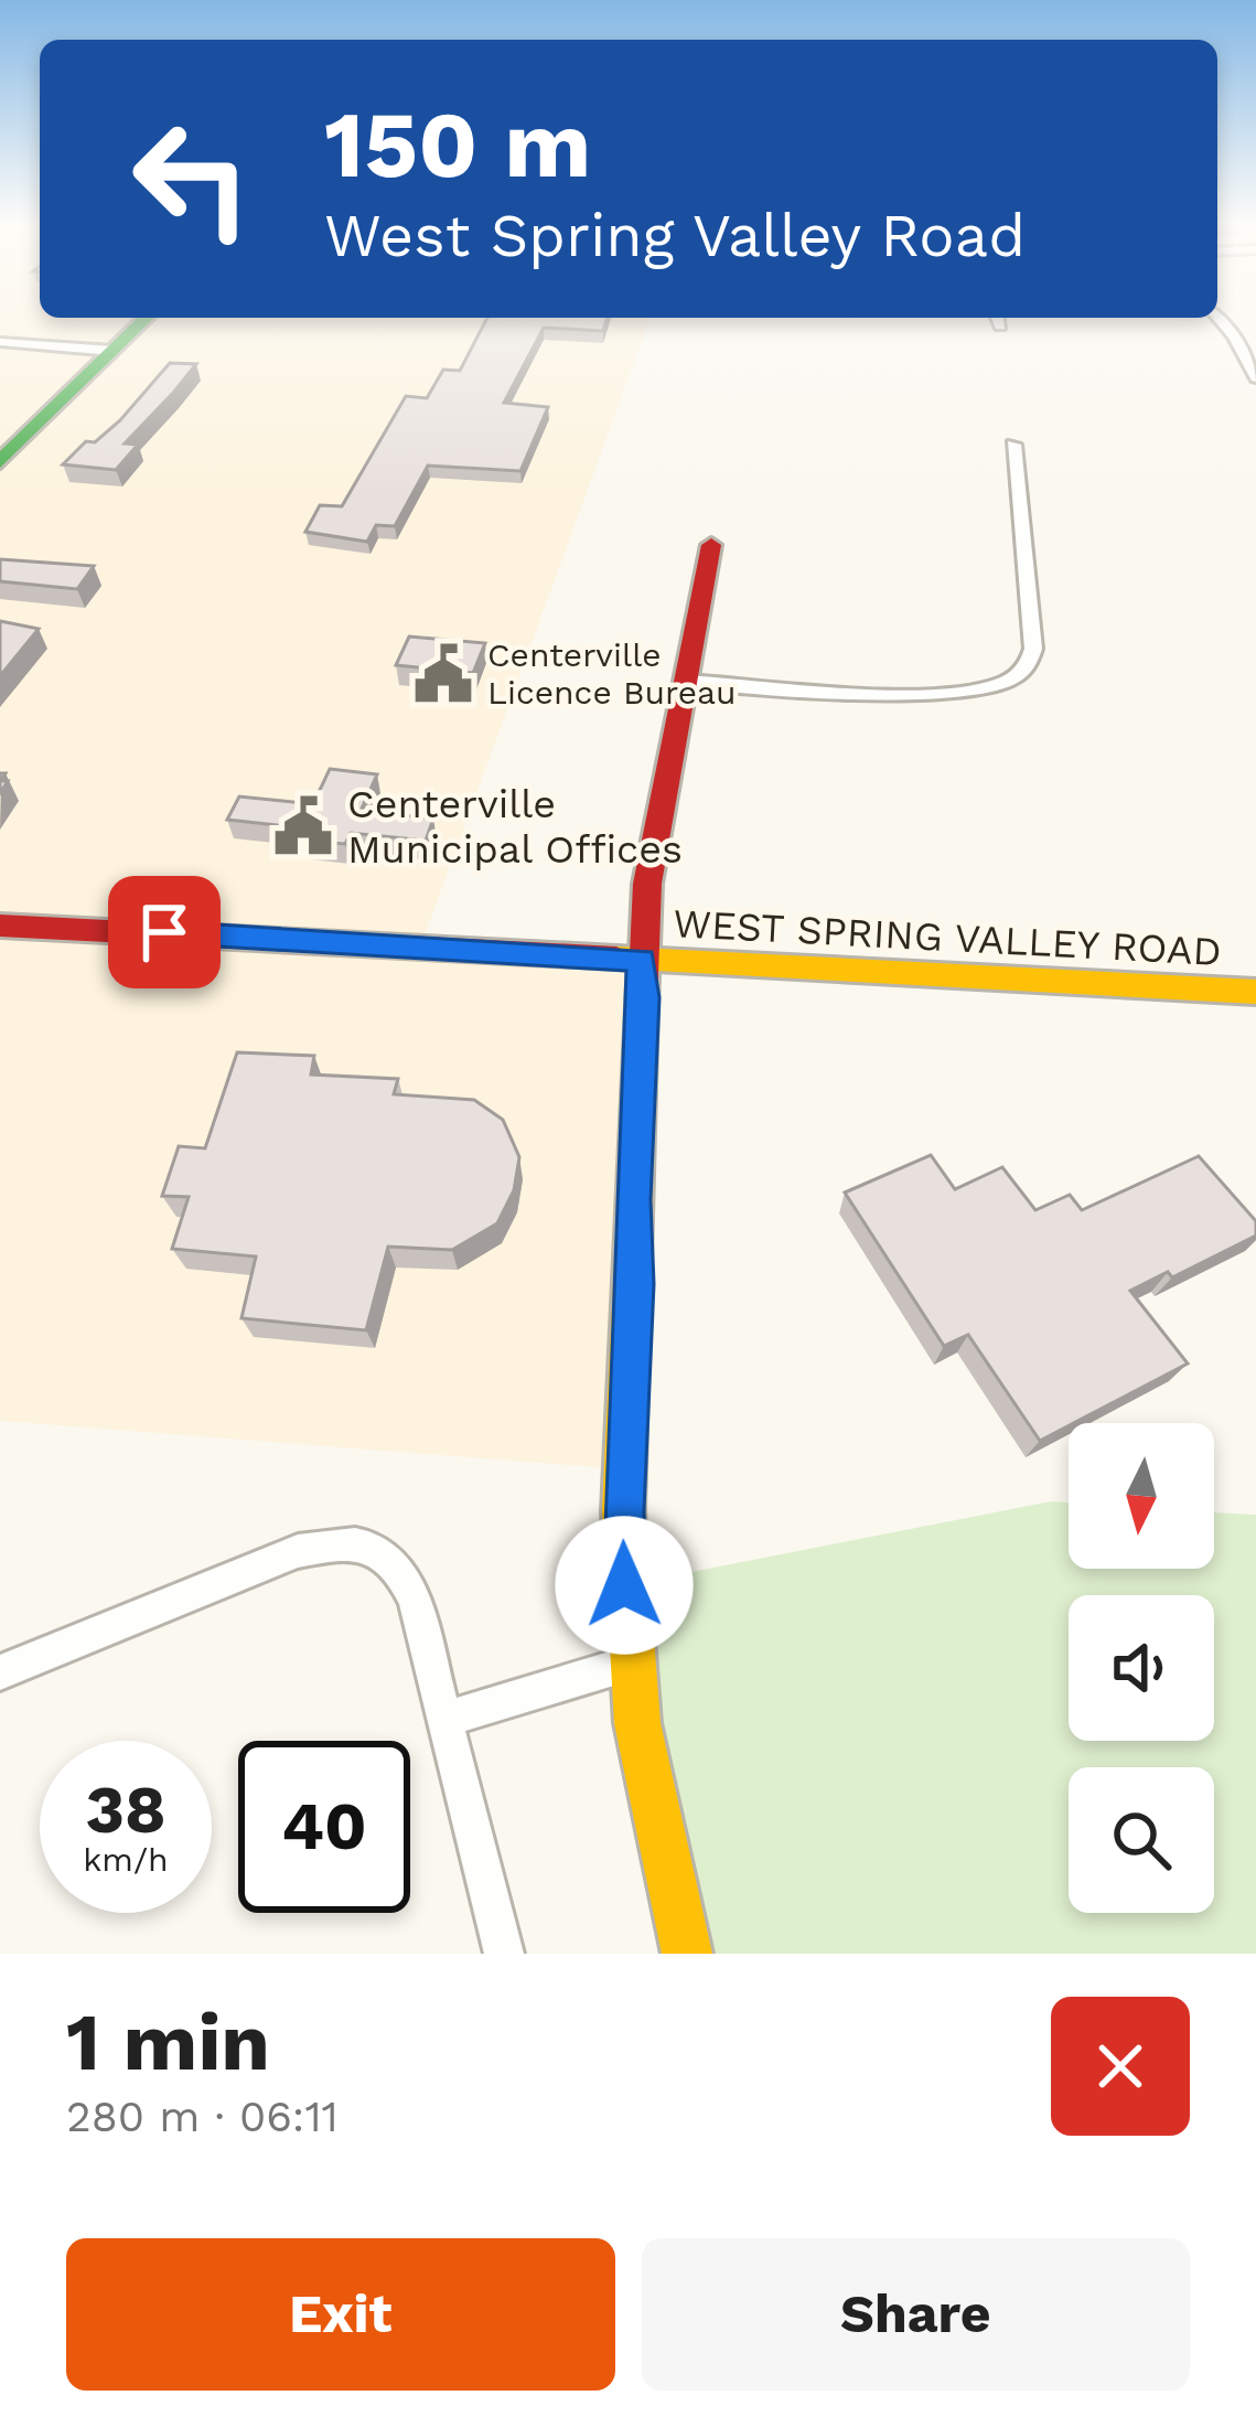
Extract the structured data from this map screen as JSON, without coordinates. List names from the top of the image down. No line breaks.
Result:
{"streets":{"street":["WEST SPRING VALLEY ROAD"]},"places":{"public building":["Centerville Licence Bureau","Centerville Municipal Offices"]},"north":"bottom","page":{"turn":["150 m","West Spring Valley Road"],"speed":"38 km/h","limit":"40","heading":["1 min","280 m · 06:11"],"buttons":["Exit","Share"]}}
